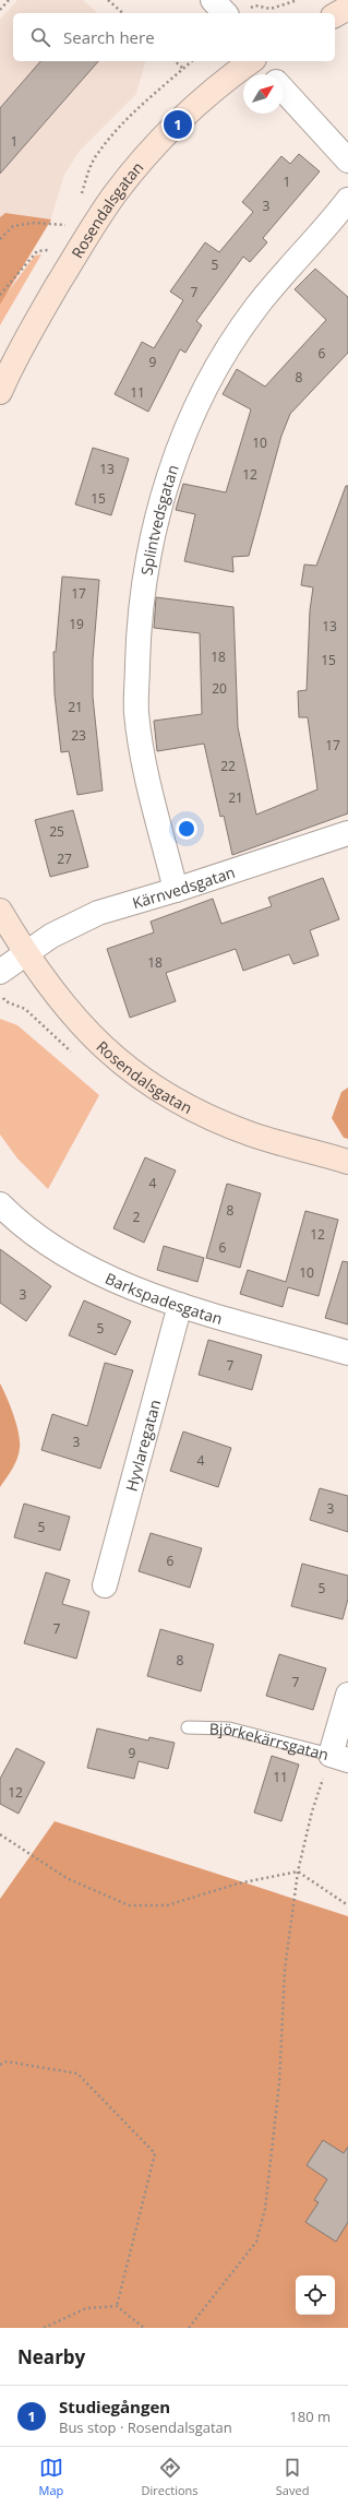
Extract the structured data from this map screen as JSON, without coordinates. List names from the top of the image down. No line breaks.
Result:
{"streets":{"street":["Rosendalsgatan","Splintvedsgatan","Kärnvedsgatan","Barkspadesgatan","Hyvlaregatan"],"lane":["Björkekärrsgatan"]},"crossings":[["Rosendalsgatan","Kärnvedsgatan"],["Splintvedsgatan","Kärnvedsgatan"],["Barkspadesgatan","Hyvlaregatan"]],"house_numbers":["1","1","3","5","7","6","9","8","11","10","13","12","15","17","19","13","18","15","20","21","23","17","22","21","25","27","18","4","8","2","12","6","10","3","5","7","3","4","3","5","6","5","7","8","7","9","11","12"],"north":"top right","page":{"search":"Search here","pins":"1","heading":"Nearby","list":[{"mark":"1","name":"Studiegången","note":"Bus stop · Rosendalsgatan","value":"180 m"}],"nav":["Map","Directions","Saved"]}}
